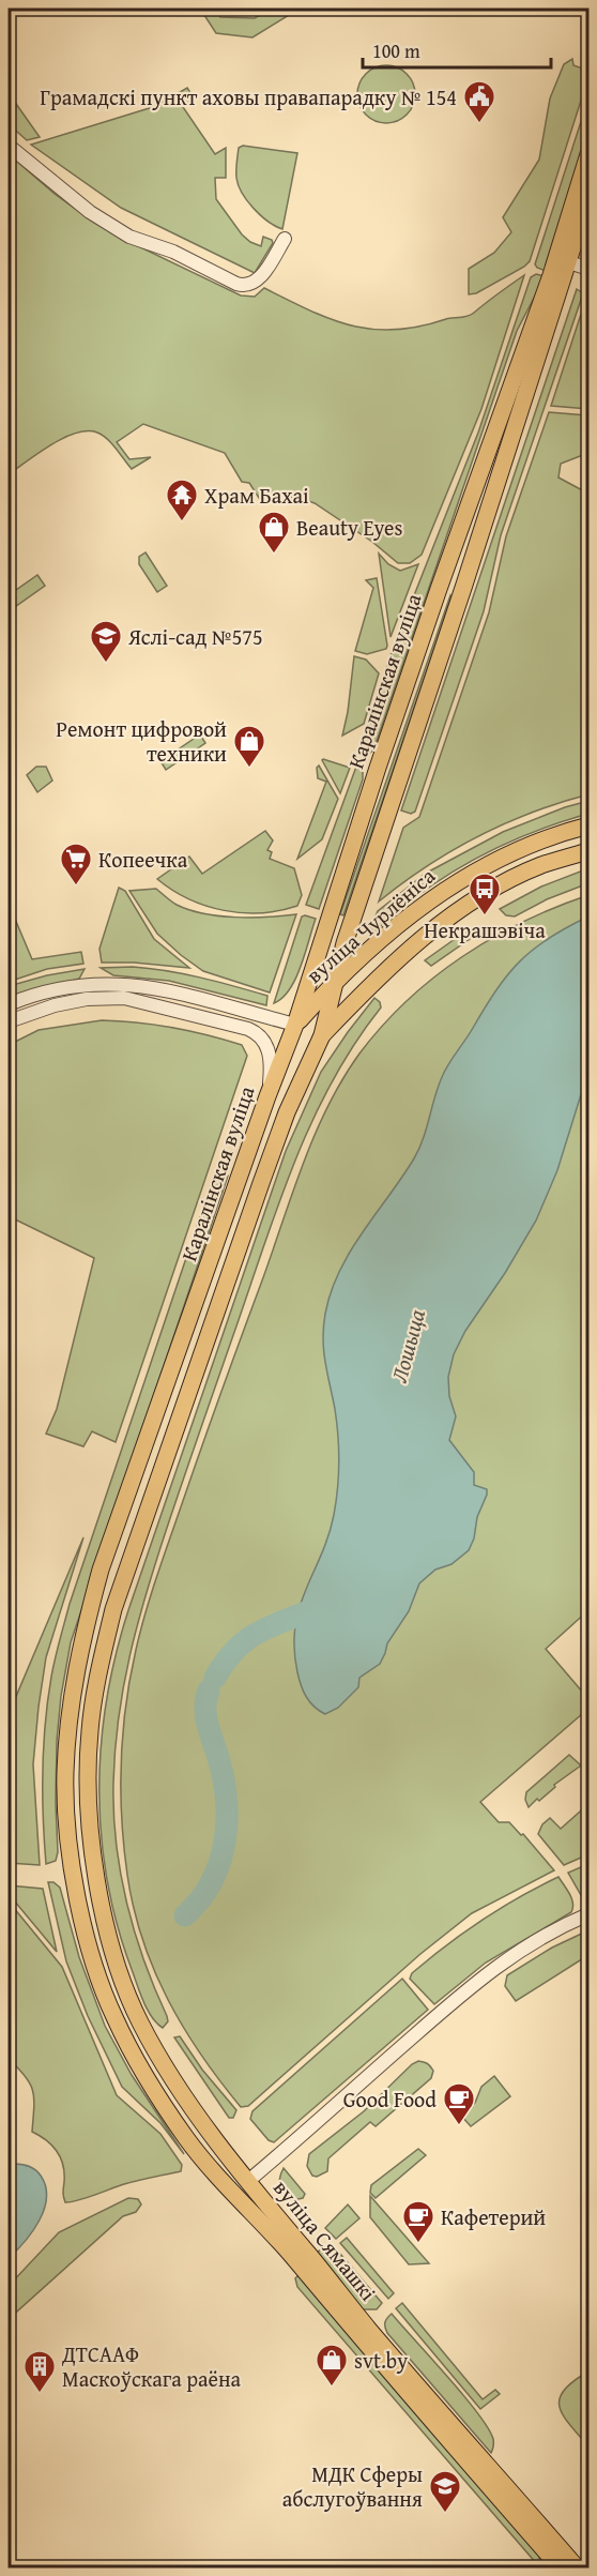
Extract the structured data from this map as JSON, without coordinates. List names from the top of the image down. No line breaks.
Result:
{"streets":{"main road":["Каралінская вуліца","вуліца Чурлёніса","вуліца Сямашкі"]},"crossings":[["Каралінская вуліца","вуліца Чурлёніса"],["Каралінская вуліца","вуліца Сямашкі"]],"water":["Лошыца"],"places":{"public building":["Грамадскі пункт аховы правапарадку № 154"],"temple":["Храм Бахаі"],"shop":["Beauty Eyes","Ремонт цифровой техники","svt.by"],"school or university":["Яслі-сад №575","МДК Сферы абслугоўвання"],"supermarket":["Копеечка"],"bus stop":["Некрашэвіча"],"cafe":["Good Food","Кафетерий"],"building":["ДТСААФ Маскоўскага раёна"]},"scale_bar":"100 m"}
